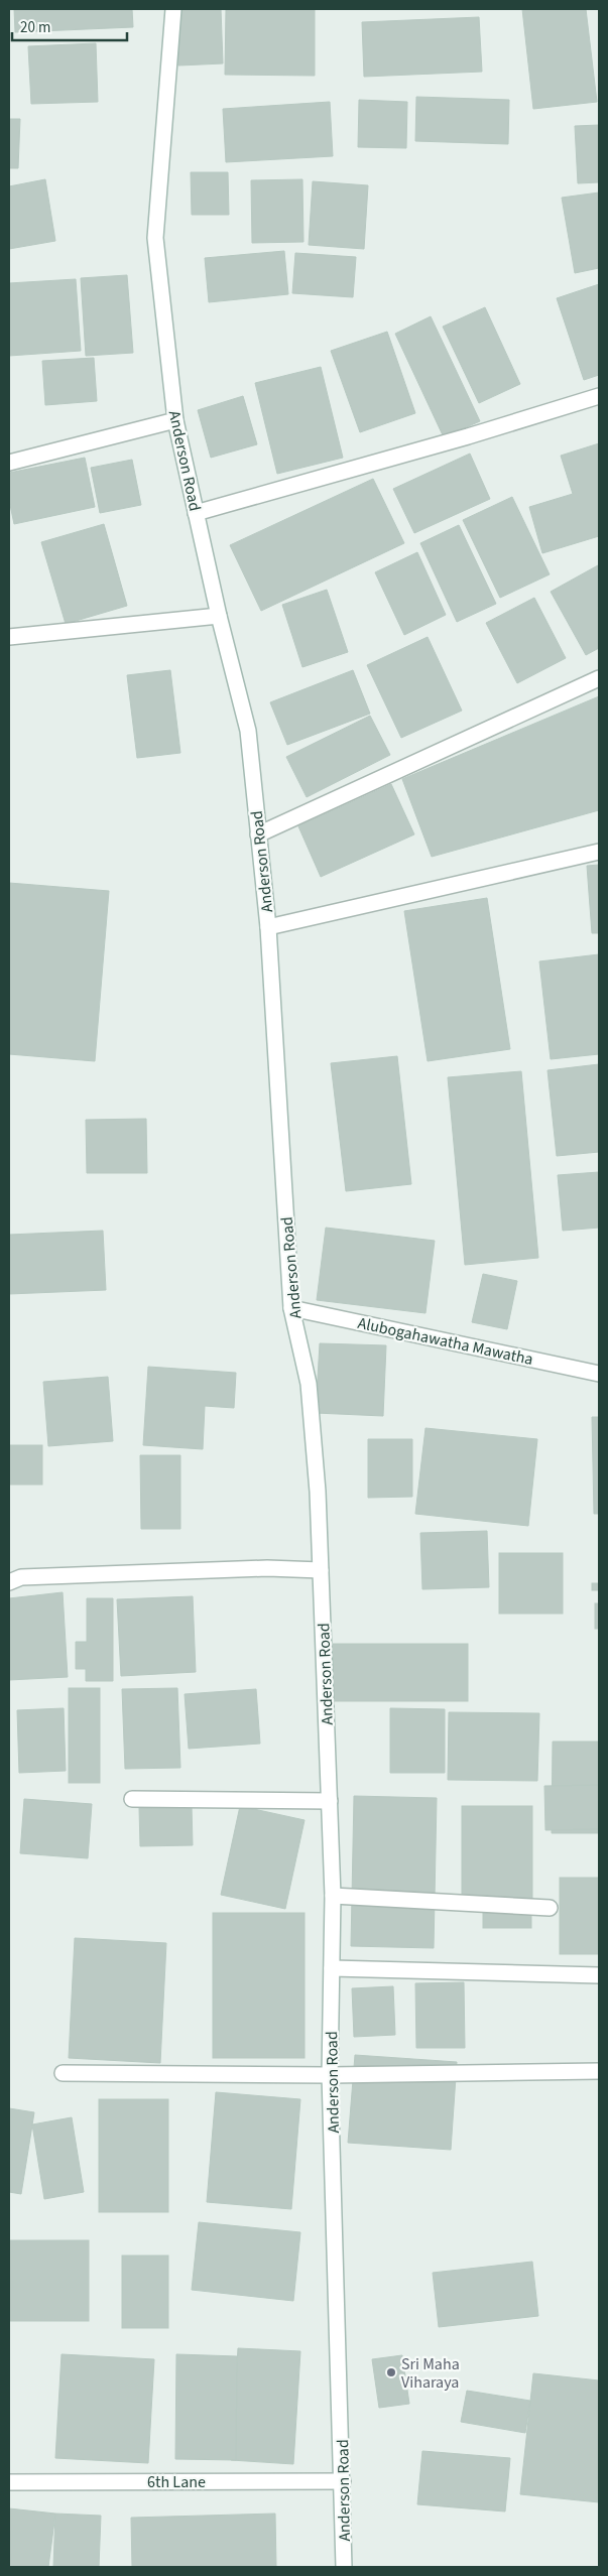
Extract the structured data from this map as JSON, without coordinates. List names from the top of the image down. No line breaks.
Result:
{"streets":{"street":["Anderson Road","Alubogahawatha Mawatha","6th Lane"]},"crossings":[["Anderson Road","Alubogahawatha Mawatha"],["Anderson Road","6th Lane"]],"places":["Sri Maha Viharaya"],"scale_bar":"20 m"}
